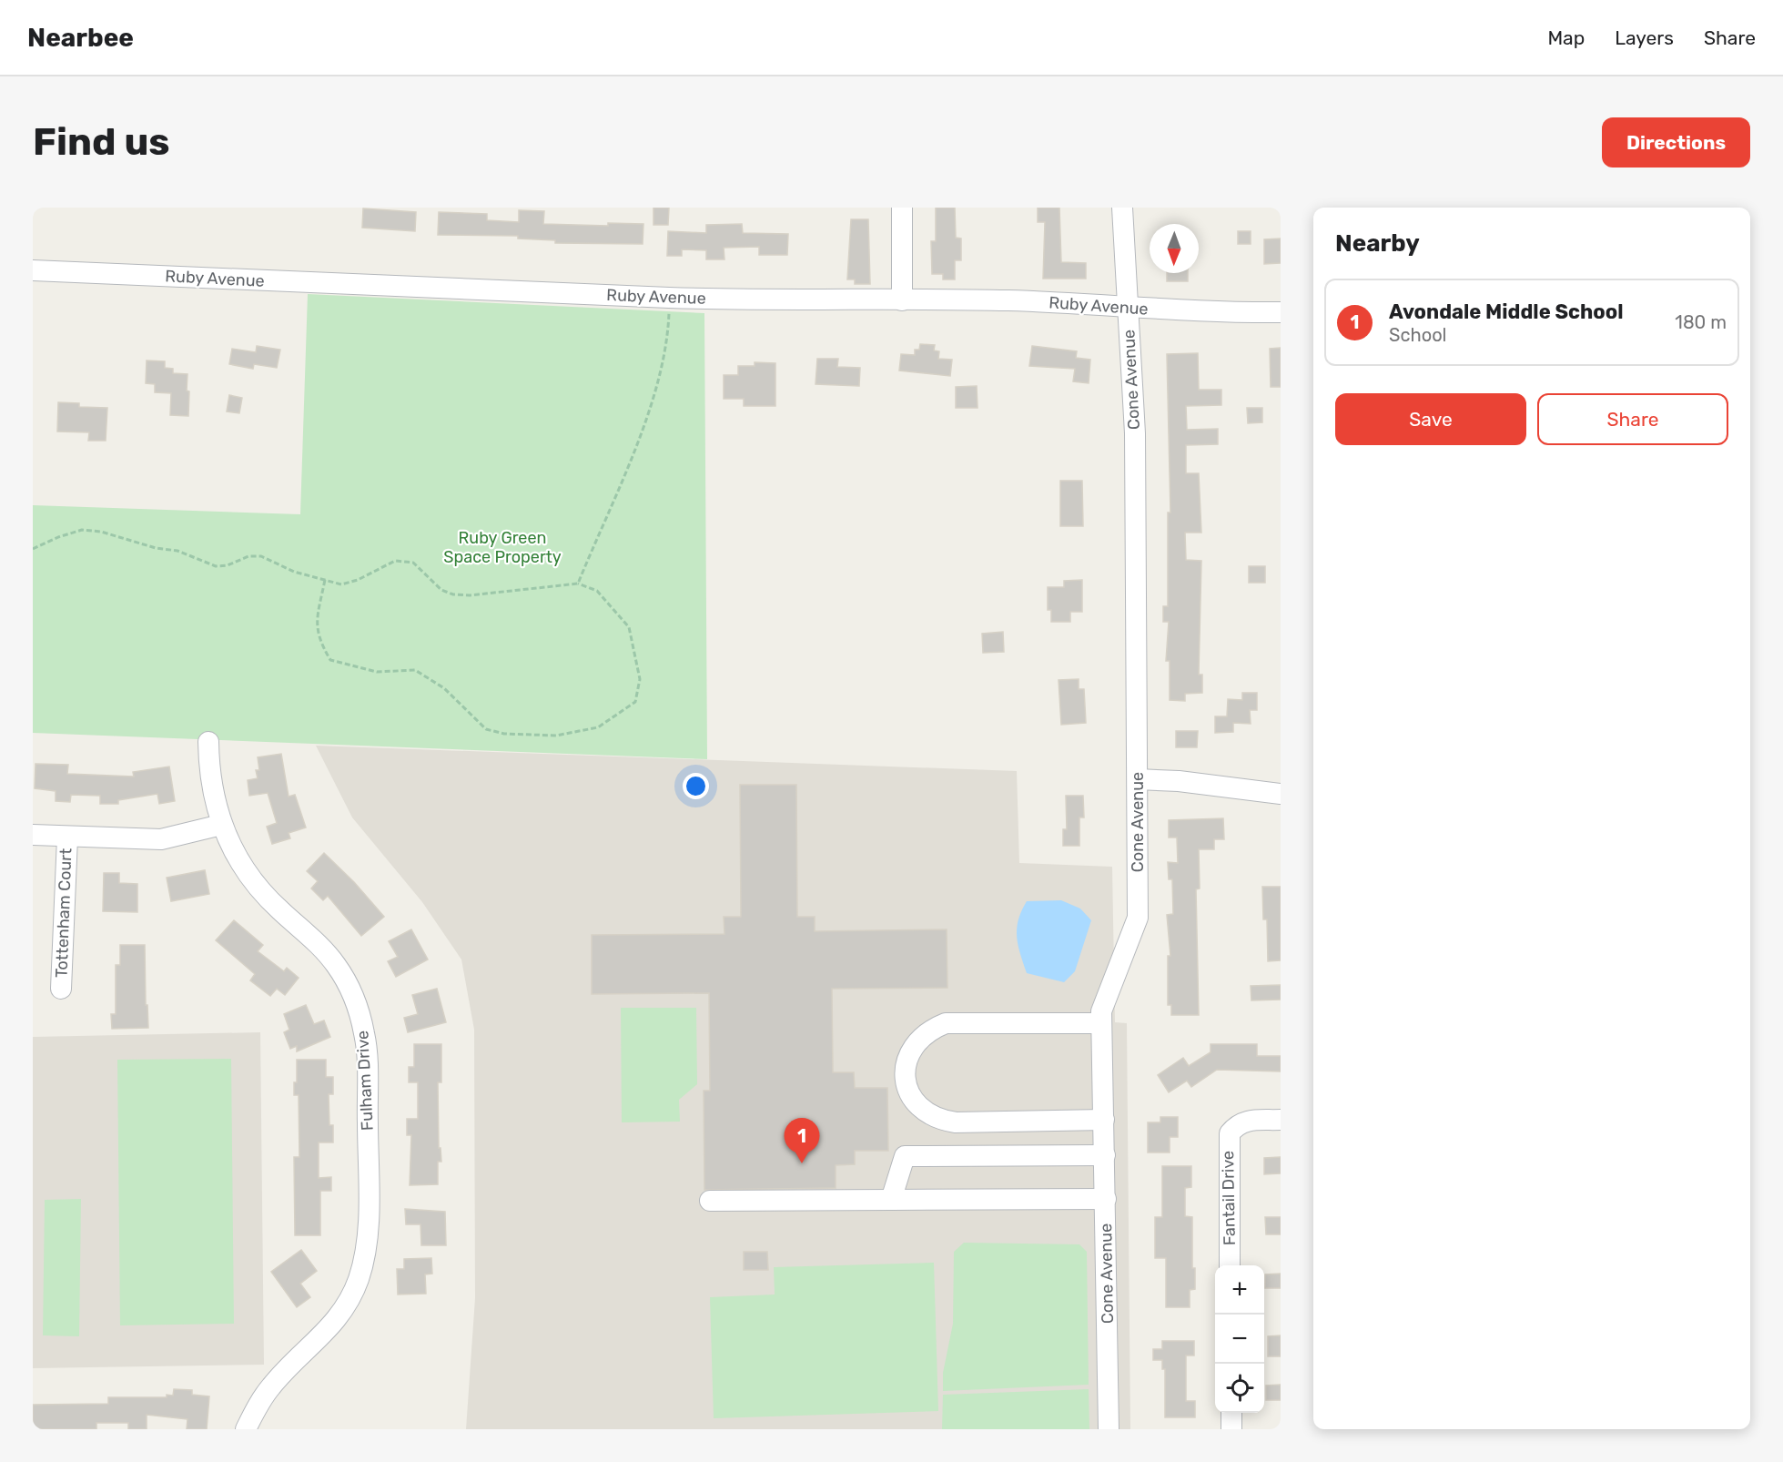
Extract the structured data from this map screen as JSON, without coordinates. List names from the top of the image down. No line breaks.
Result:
{"streets":{"street":["Ruby Avenue","Cone Avenue","Tottenham Court","Fulham Drive","Fantail Drive"]},"crossings":[["Ruby Avenue","Cone Avenue"]],"parks":["Ruby Green Space Property"],"north":"bottom","page":{"header":"Nearbee","nav":["Map","Layers","Share"],"buttons":["Directions",["Save","Share"]],"title":"Find us","heading":"Nearby","list":[{"mark":"1","name":"Avondale Middle School","note":"School","value":"180 m"}],"pins":"1","map_buttons":["+","−"]}}
